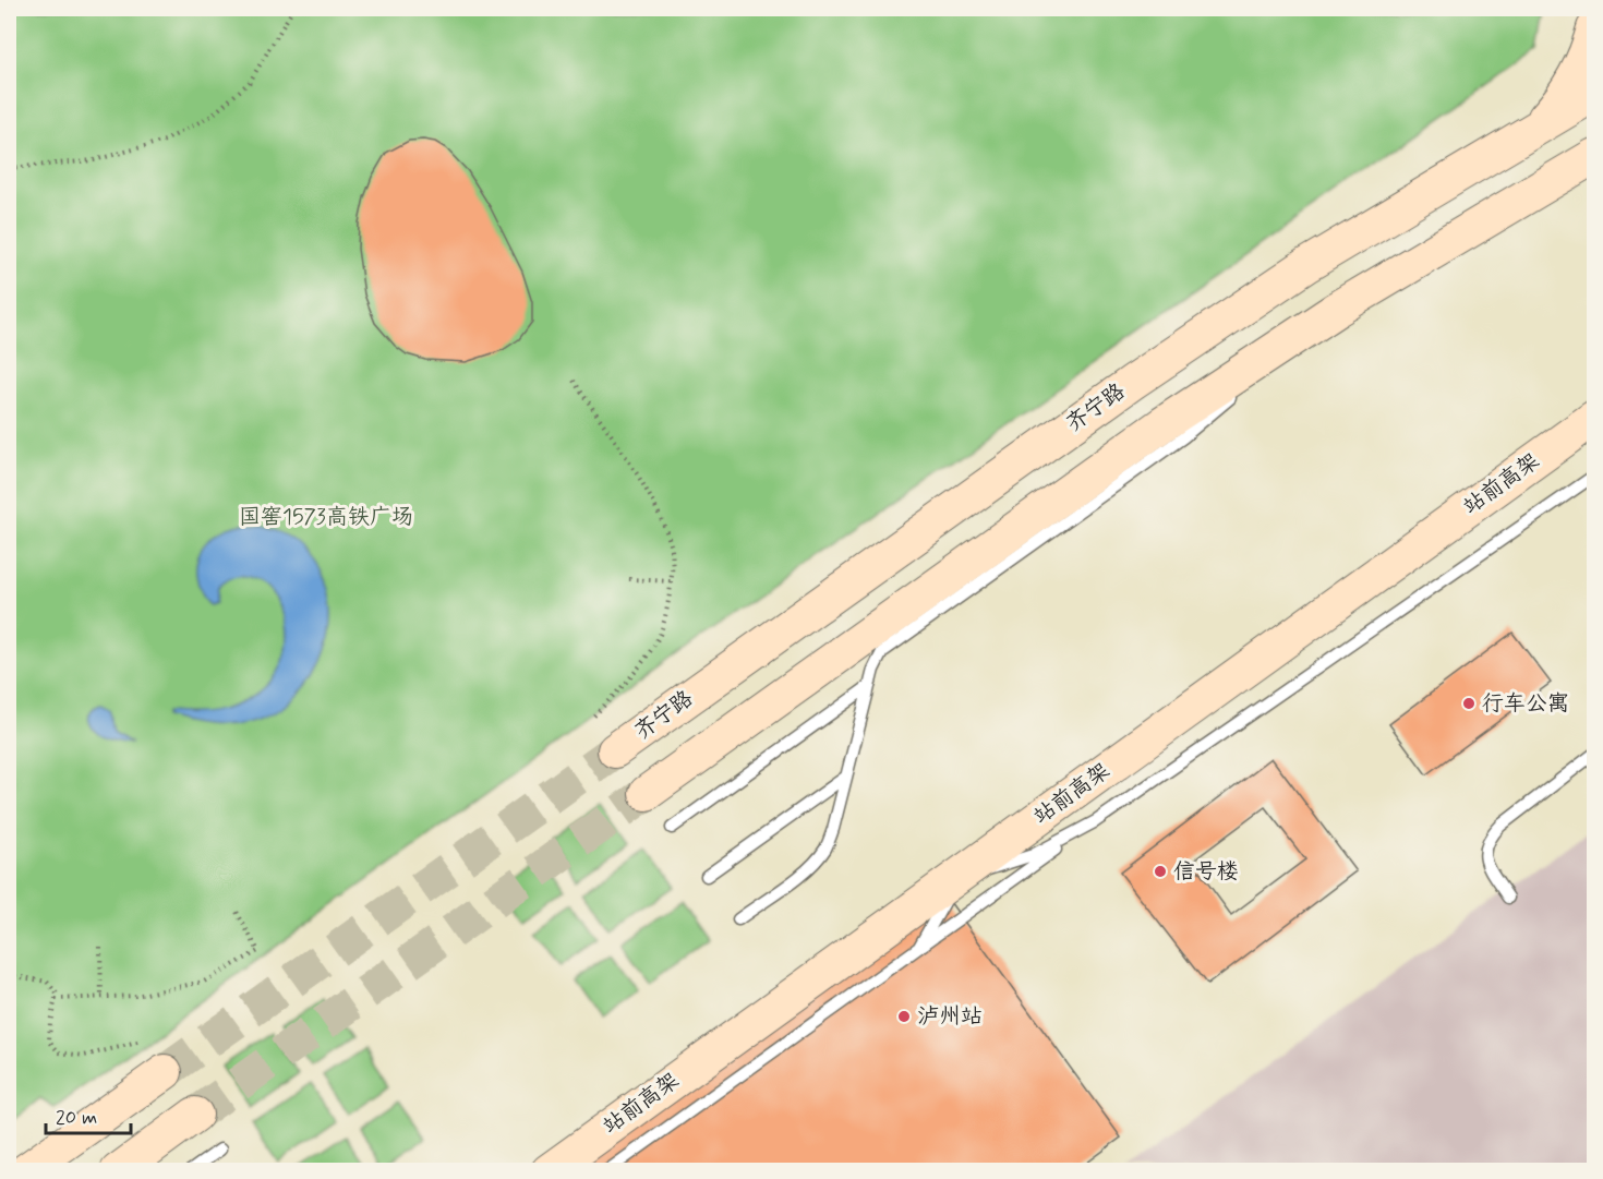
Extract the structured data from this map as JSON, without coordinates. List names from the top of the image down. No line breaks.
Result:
{"streets":{"street":["齐宁路","站前高架"]},"parks":["国窖1573高铁广场"],"places":["行车公寓","信号楼","泸州站"],"scale_bar":"20 m"}
